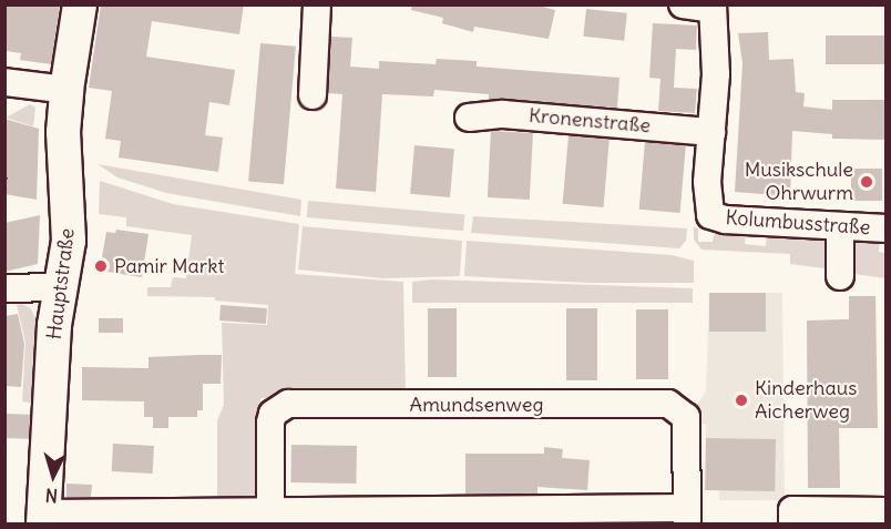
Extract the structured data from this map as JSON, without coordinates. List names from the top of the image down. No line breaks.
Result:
{"streets":{"main road":["Hauptstraße"],"street":["Kronenstraße","Kolumbusstraße","Amundsenweg"]},"crossings":[["Kronenstraße","Kolumbusstraße"]],"places":["Musikschule Ohrwurm","Pamir Markt","Kinderhaus Aicherweg"],"north":"bottom"}
